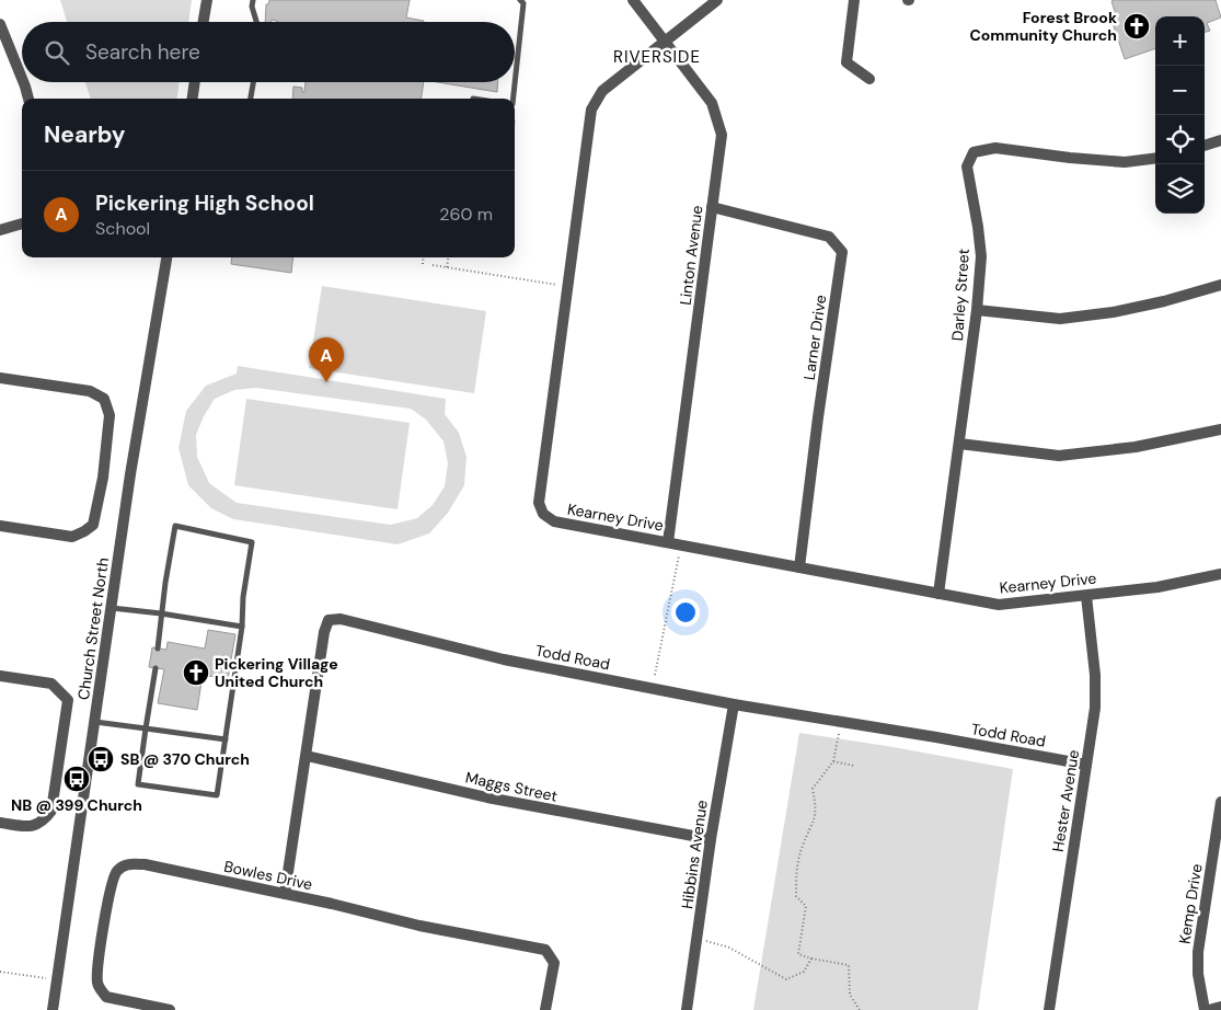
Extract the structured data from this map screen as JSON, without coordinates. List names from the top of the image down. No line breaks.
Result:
{"streets":{"street":["Linton Avenue","Darley Street","Larner Drive","Kearney Drive","Church Street North","Todd Road","Maggs Street","Hester Avenue","Hibbins Avenue","Bowles Drive","Kemp Drive"]},"crossings":[["Linton Avenue","Larner Drive"],["Linton Avenue","Kearney Drive"],["Darley Street","Kearney Drive"],["Larner Drive","Kearney Drive"],["Kearney Drive","Hester Avenue"],["Todd Road","Maggs Street"],["Todd Road","Hester Avenue"],["Todd Road","Hibbins Avenue"],["Todd Road","Bowles Drive"],["Maggs Street","Hibbins Avenue"]],"districts":["RIVERSIDE"],"places":{"church":["Forest Brook Community Church","Pickering Village United Church"],"bus stop":["SB @ 370 Church","NB @ 399 Church"]},"page":{"map_buttons":["+","−"],"search":"Search here","heading":"Nearby","list":[{"mark":"A","name":"Pickering High School","note":"School","value":"260 m"}],"pins":"A"}}
